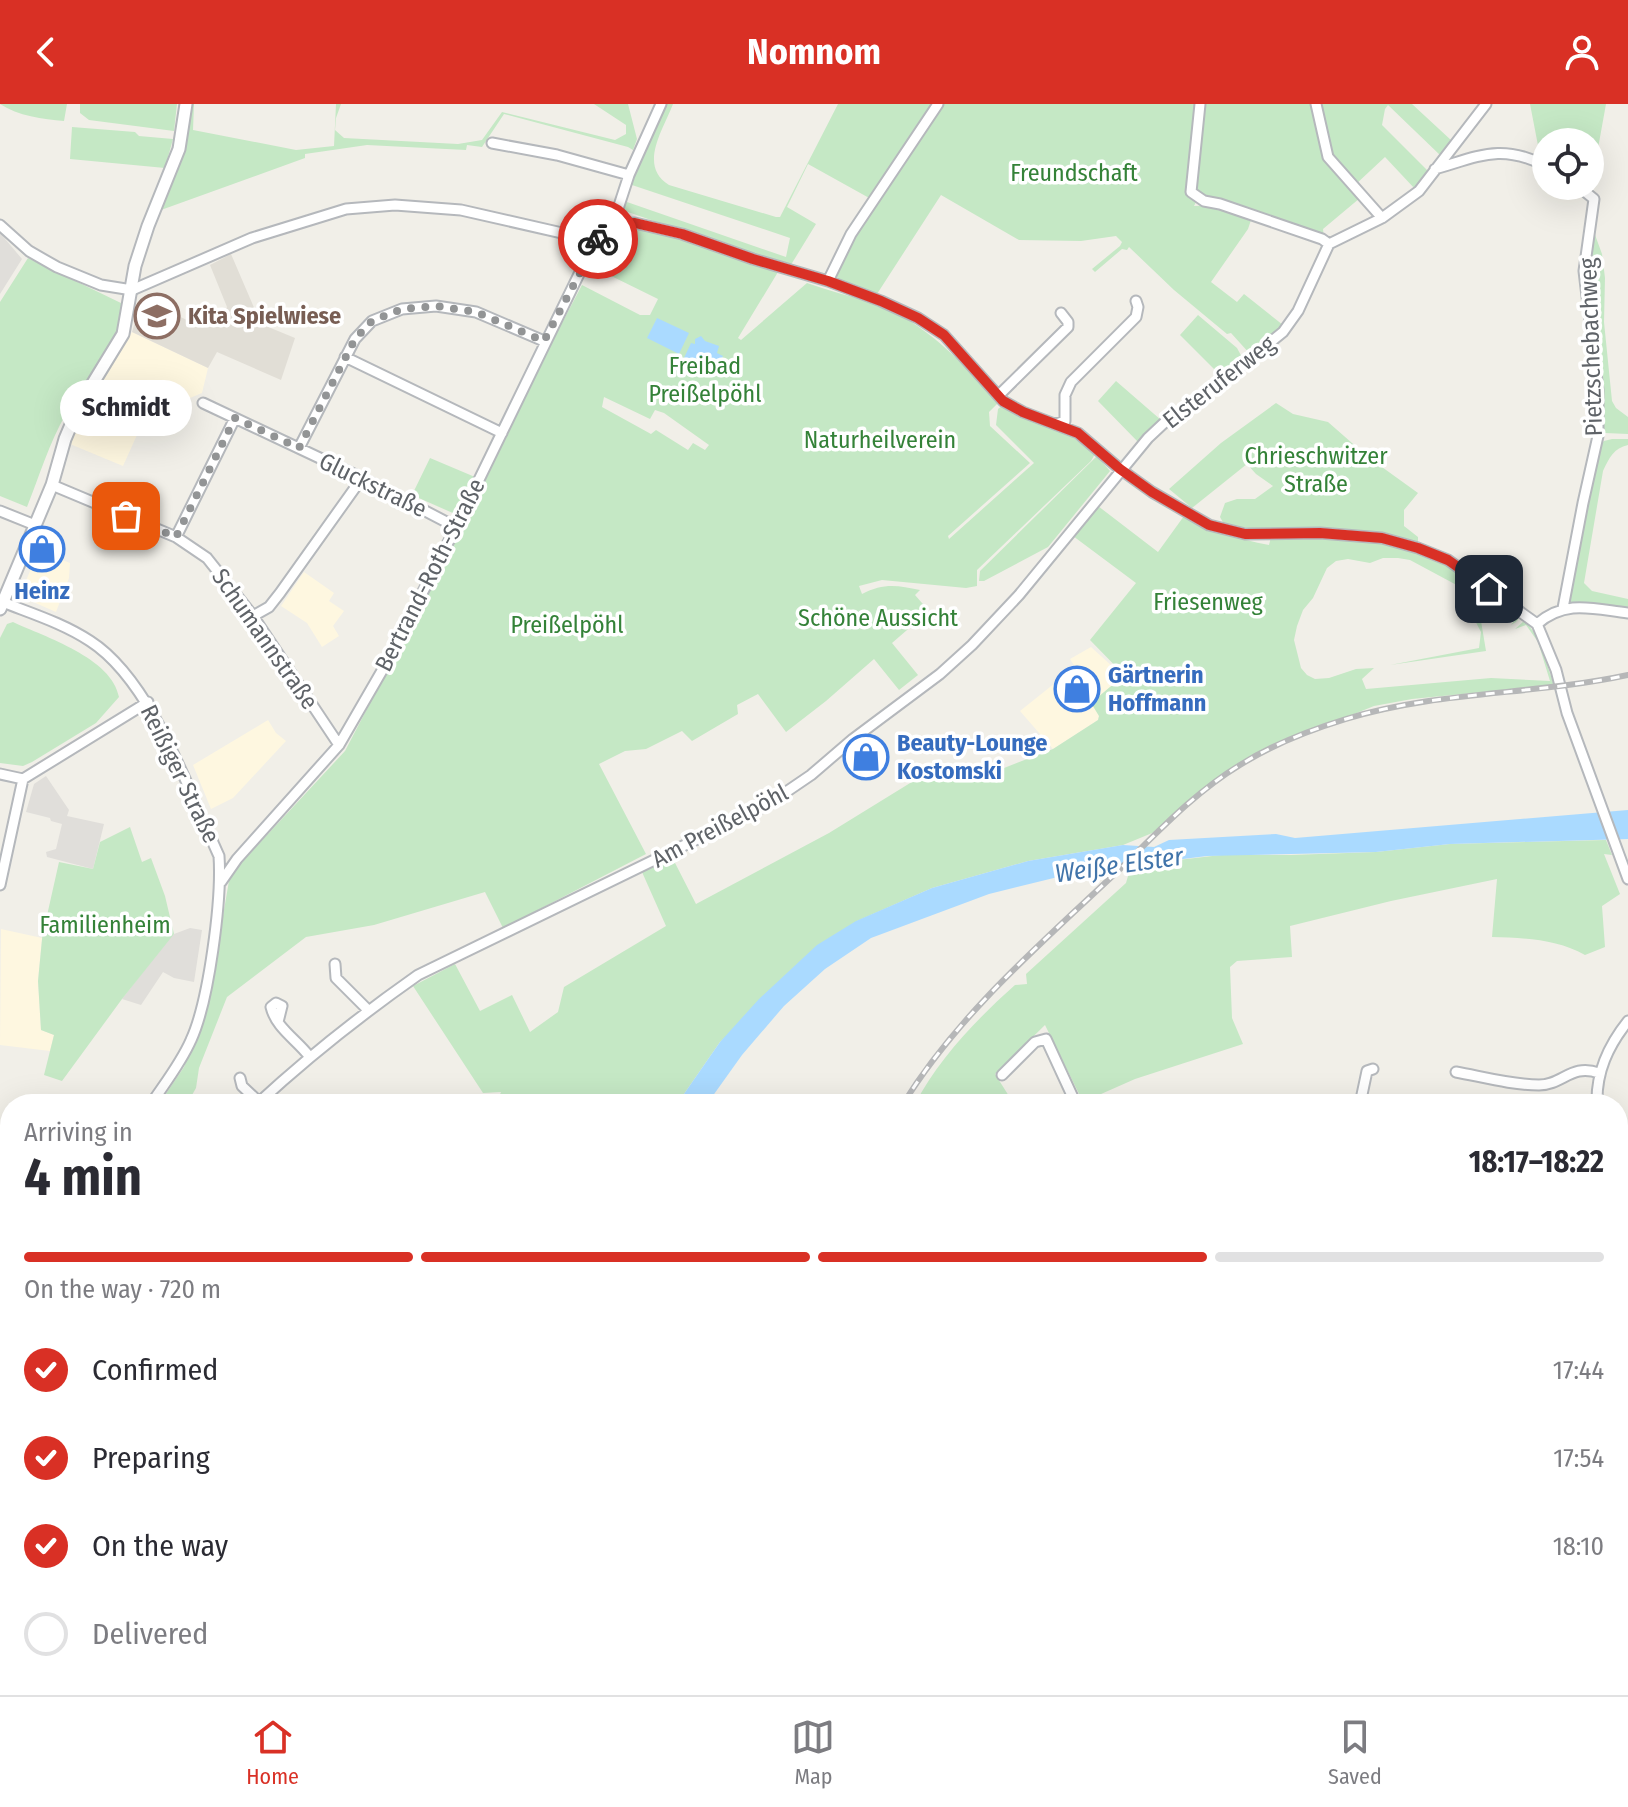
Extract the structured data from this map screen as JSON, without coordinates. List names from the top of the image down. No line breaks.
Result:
{"streets":{"street":["Pietzschebachweg","Elsteruferweg","Gluckstraße","Bertrand-Roth-Straße","Schumannstraße","Reißiger Straße","Am Preißelpöhl"]},"crossings":[["Elsteruferweg","Am Preißelpöhl"],["Gluckstraße","Bertrand-Roth-Straße"],["Bertrand-Roth-Straße","Schumannstraße"],["Bertrand-Roth-Straße","Reißiger Straße"]],"water":["Weiße Elster"],"parks":["Freundschaft","Freibad Preißelpöhl","Naturheilverein","Chrieschwitzer Straße","Friesenweg","Schöne Aussicht","Preißelpöhl","Familienheim"],"places":{"school or university":["Kita Spielwiese"],"other":["Schmidt"],"shop":["Heinz","Gärtnerin Hoffmann","Beauty-Lounge Kostomski"]},"page":{"header":"Nomnom","bubble":"Schmidt","heading":["4 min","Arriving in","18:17–18:22"],"bar":"On the way · 720 m","list":[["Confirmed","17:44"],["Preparing","17:54"],["On the way","18:10"],"Delivered"],"tabs":["Home","Map","Saved"]}}
